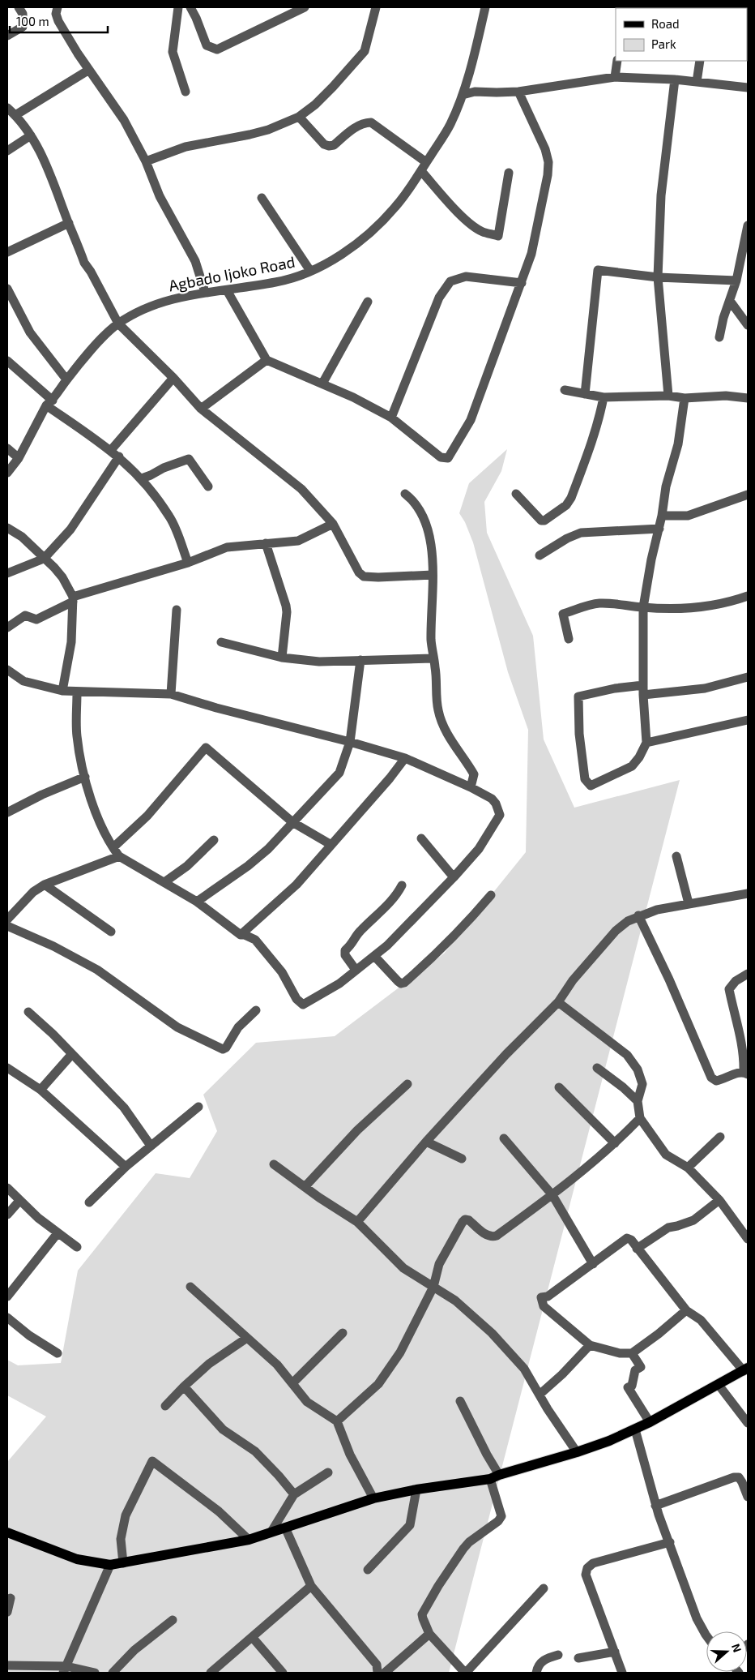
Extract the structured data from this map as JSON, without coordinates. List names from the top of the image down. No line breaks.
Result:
{"streets":{"street":["Agbado Ijoko Road"]},"legend":["Road","Park"],"scale_bar":"100 m","north":"right"}
